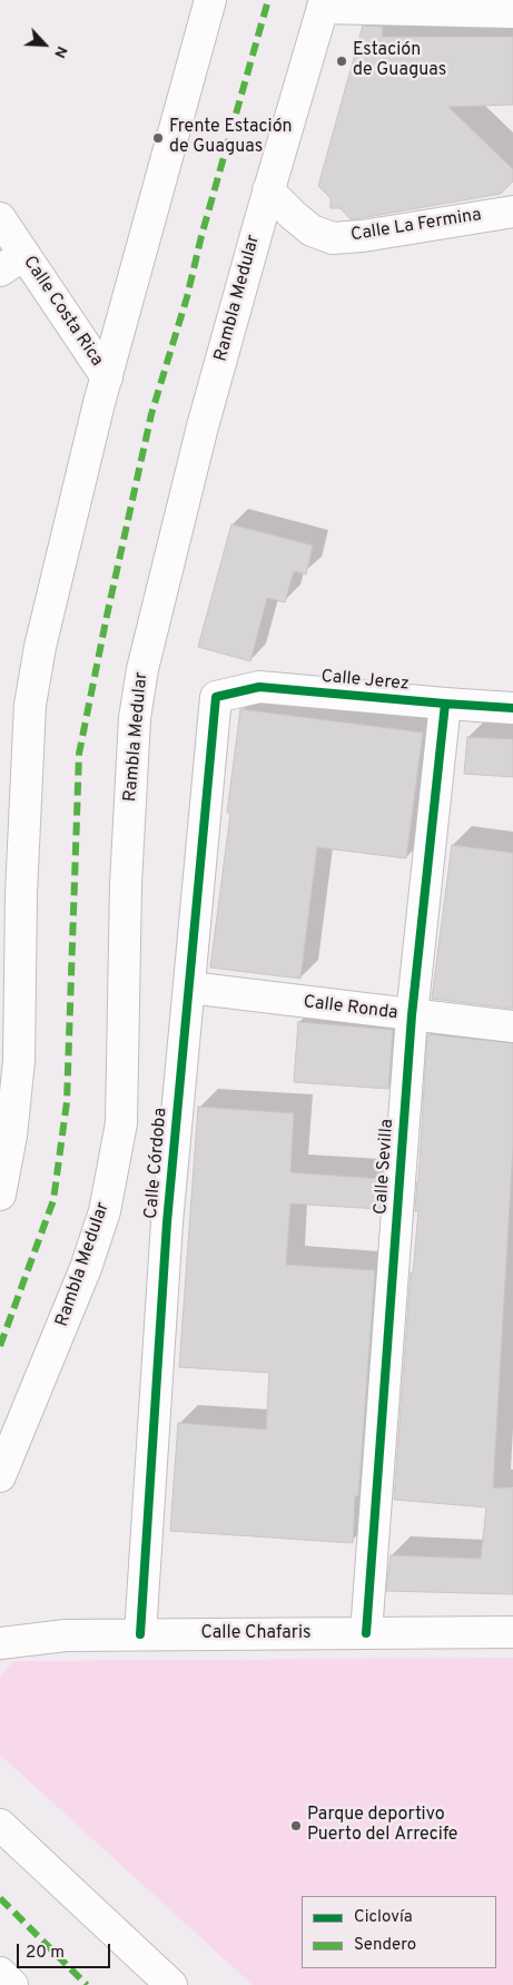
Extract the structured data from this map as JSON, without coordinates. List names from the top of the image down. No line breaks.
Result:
{"streets":{"street":["Calle La Fermina","Rambla Medular","Calle Costa Rica","Calle Jerez","Calle Ronda","Calle Córdoba","Calle Sevilla","Calle Chafaris"]},"crossings":[["Calle La Fermina","Rambla Medular"],["Calle Jerez","Calle Córdoba"],["Calle Jerez","Calle Sevilla"],["Calle Ronda","Calle Córdoba"],["Calle Ronda","Calle Sevilla"],["Calle Córdoba","Calle Chafaris"],["Calle Sevilla","Calle Chafaris"]],"places":["Estación de Guaguas","Frente Estación de Guaguas","Parque deportivo Puerto del Arrecife"],"legend":["Ciclovía","Sendero"],"scale_bar":"20 m","north":"bottom right"}
